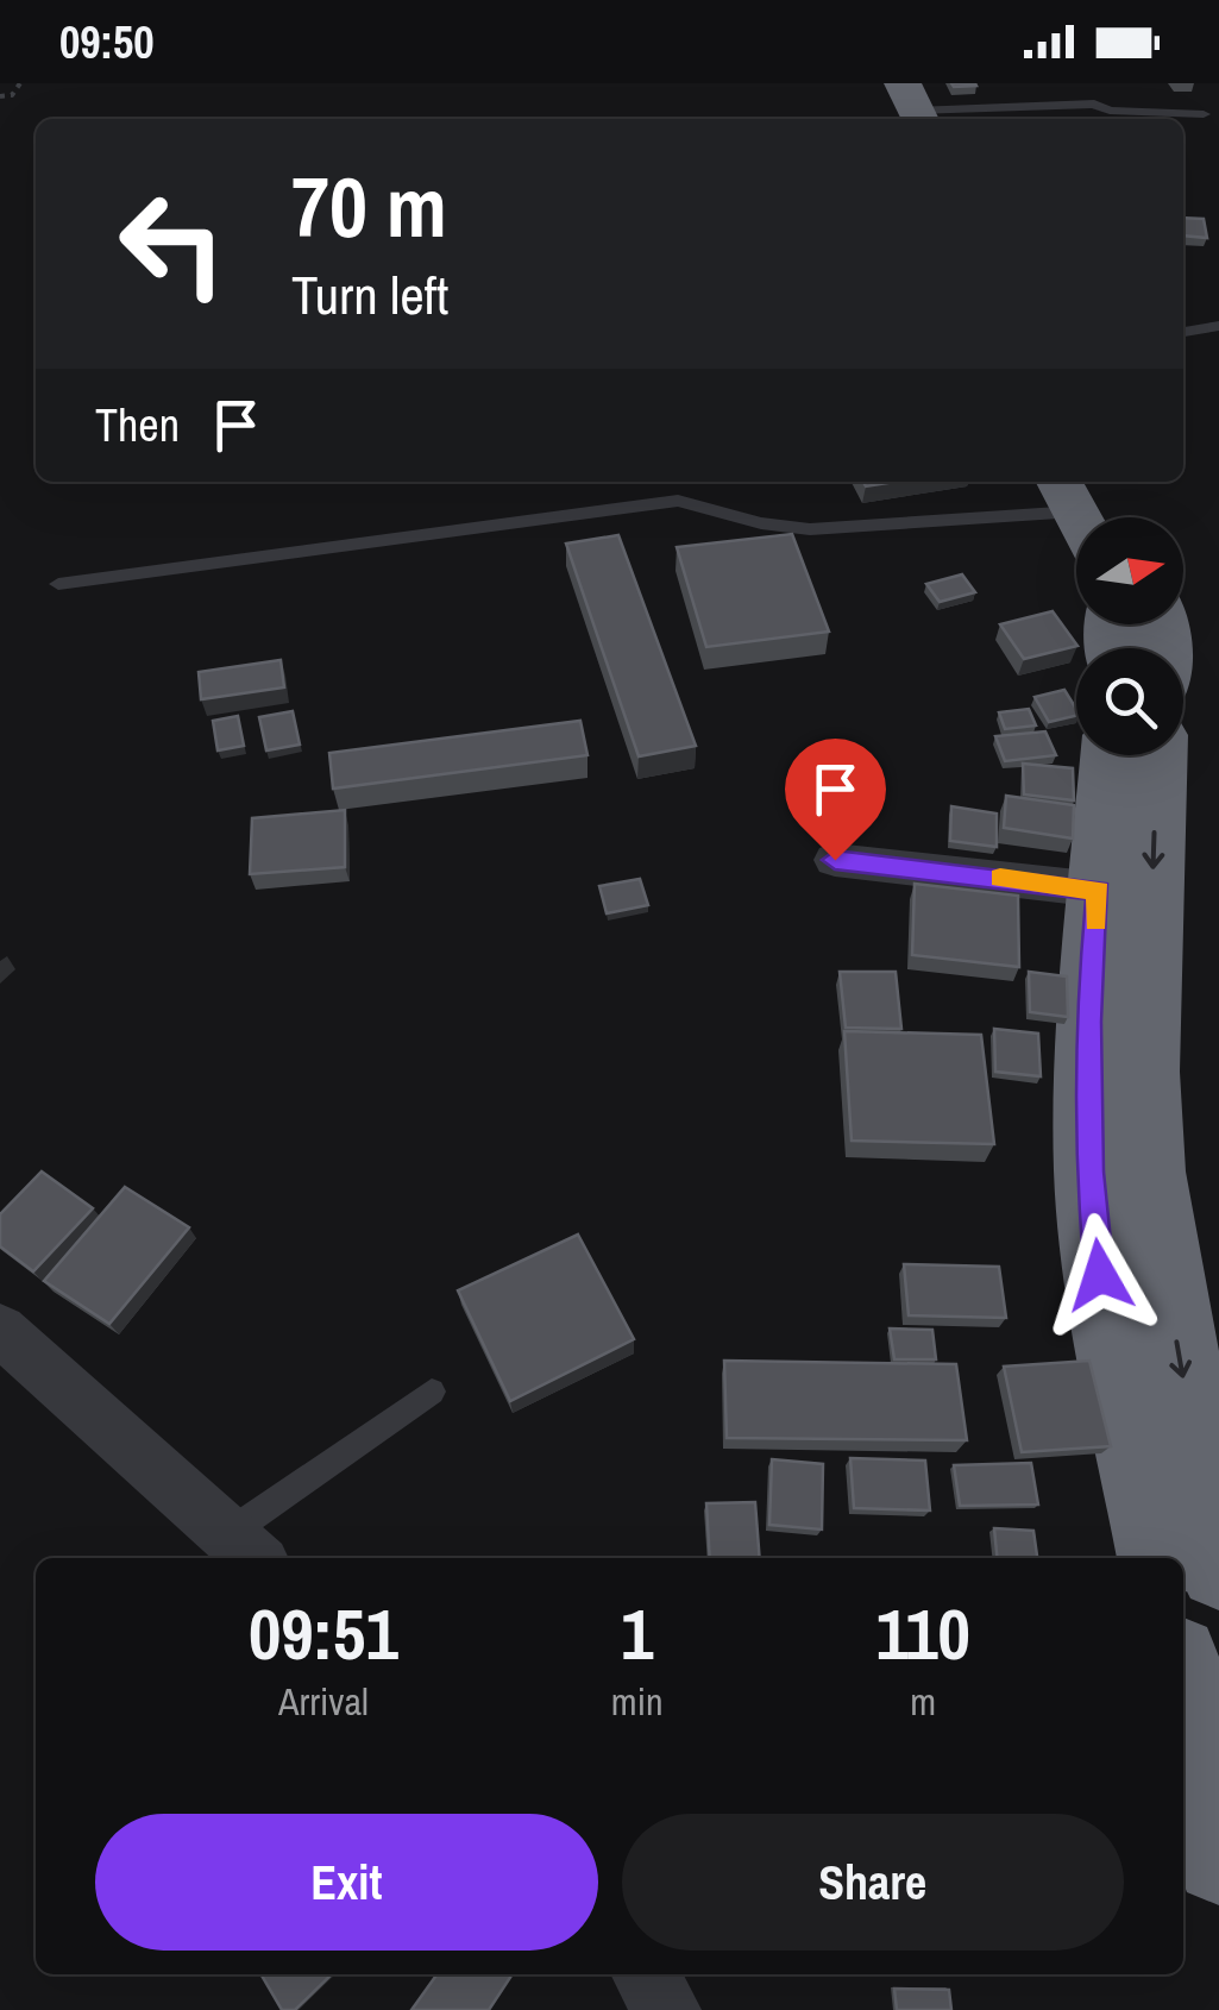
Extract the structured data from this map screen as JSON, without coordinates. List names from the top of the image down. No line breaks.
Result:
{"north":"right","page":{"status":"09:50","turn":["70 m","Turn left"],"then":"Then","eta":["09:51","Arrival","1","min","110","m"],"buttons":["Exit","Share"]}}
